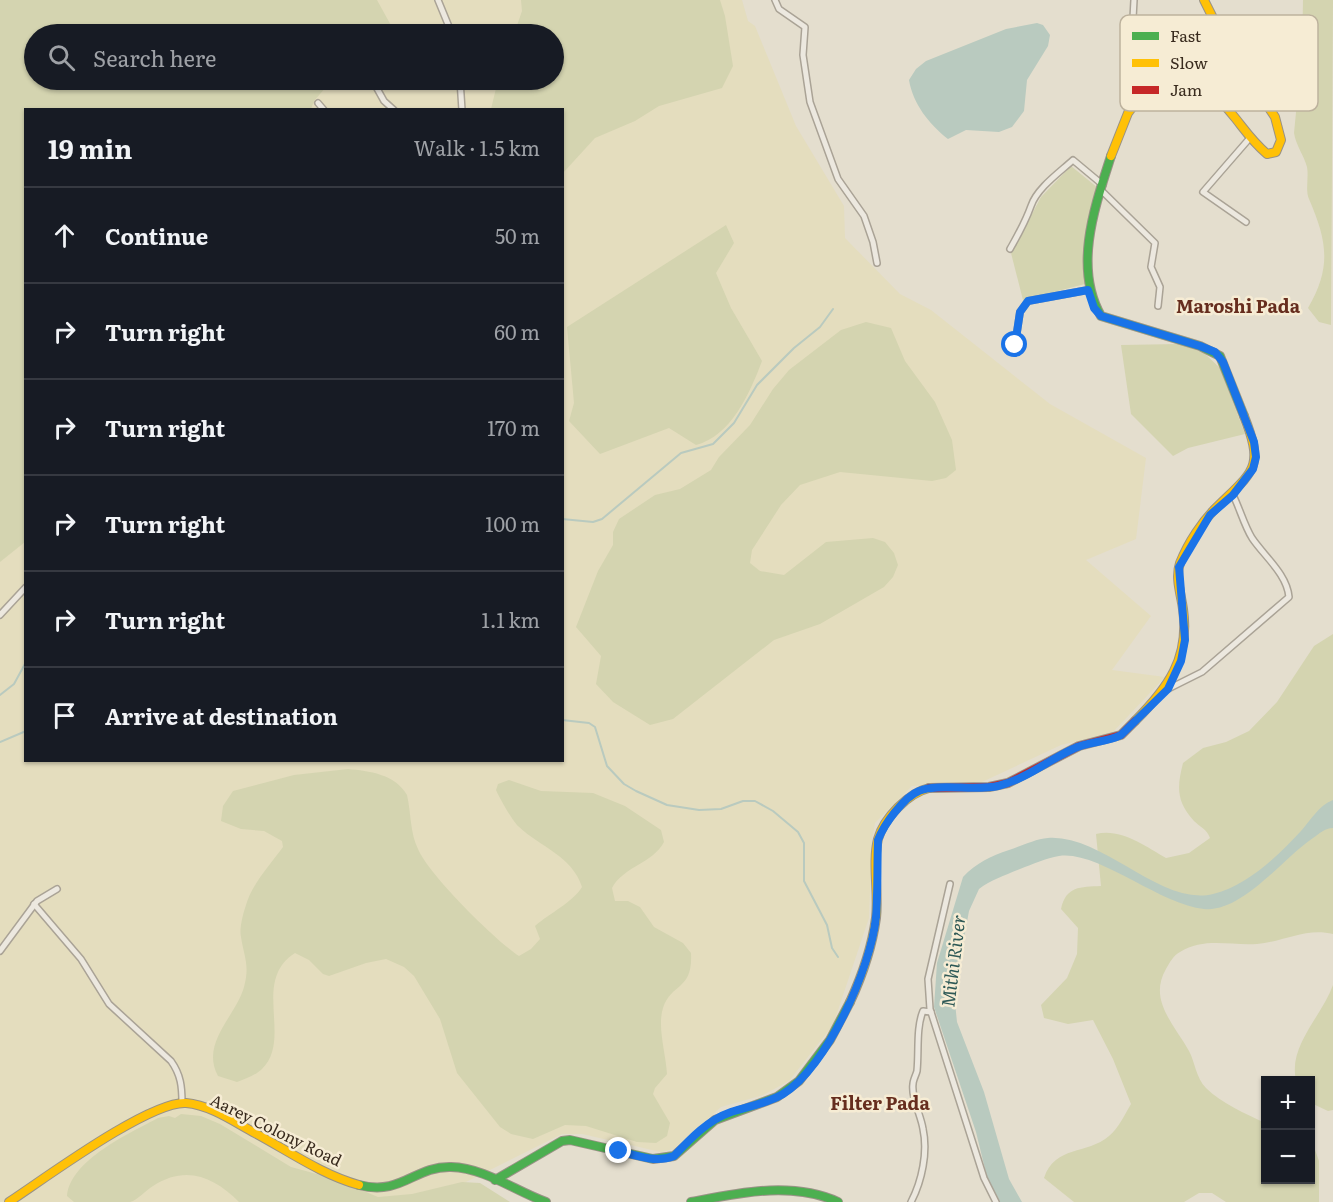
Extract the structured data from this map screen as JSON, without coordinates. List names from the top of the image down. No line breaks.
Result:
{"streets":{"street":["Aarey Colony Road"]},"districts":["Maroshi Pada","Filter Pada"],"water":["Mithi River"],"legend":["Fast","Slow","Jam"],"page":{"search":"Search here","heading":["19 min","Walk · 1.5 km"],"list":[["Continue","50 m"],["Turn right","60 m"],["Turn right","170 m"],["Turn right","100 m"],["Turn right","1.1 km"],"Arrive at destination"],"map_buttons":["+","−"]}}
